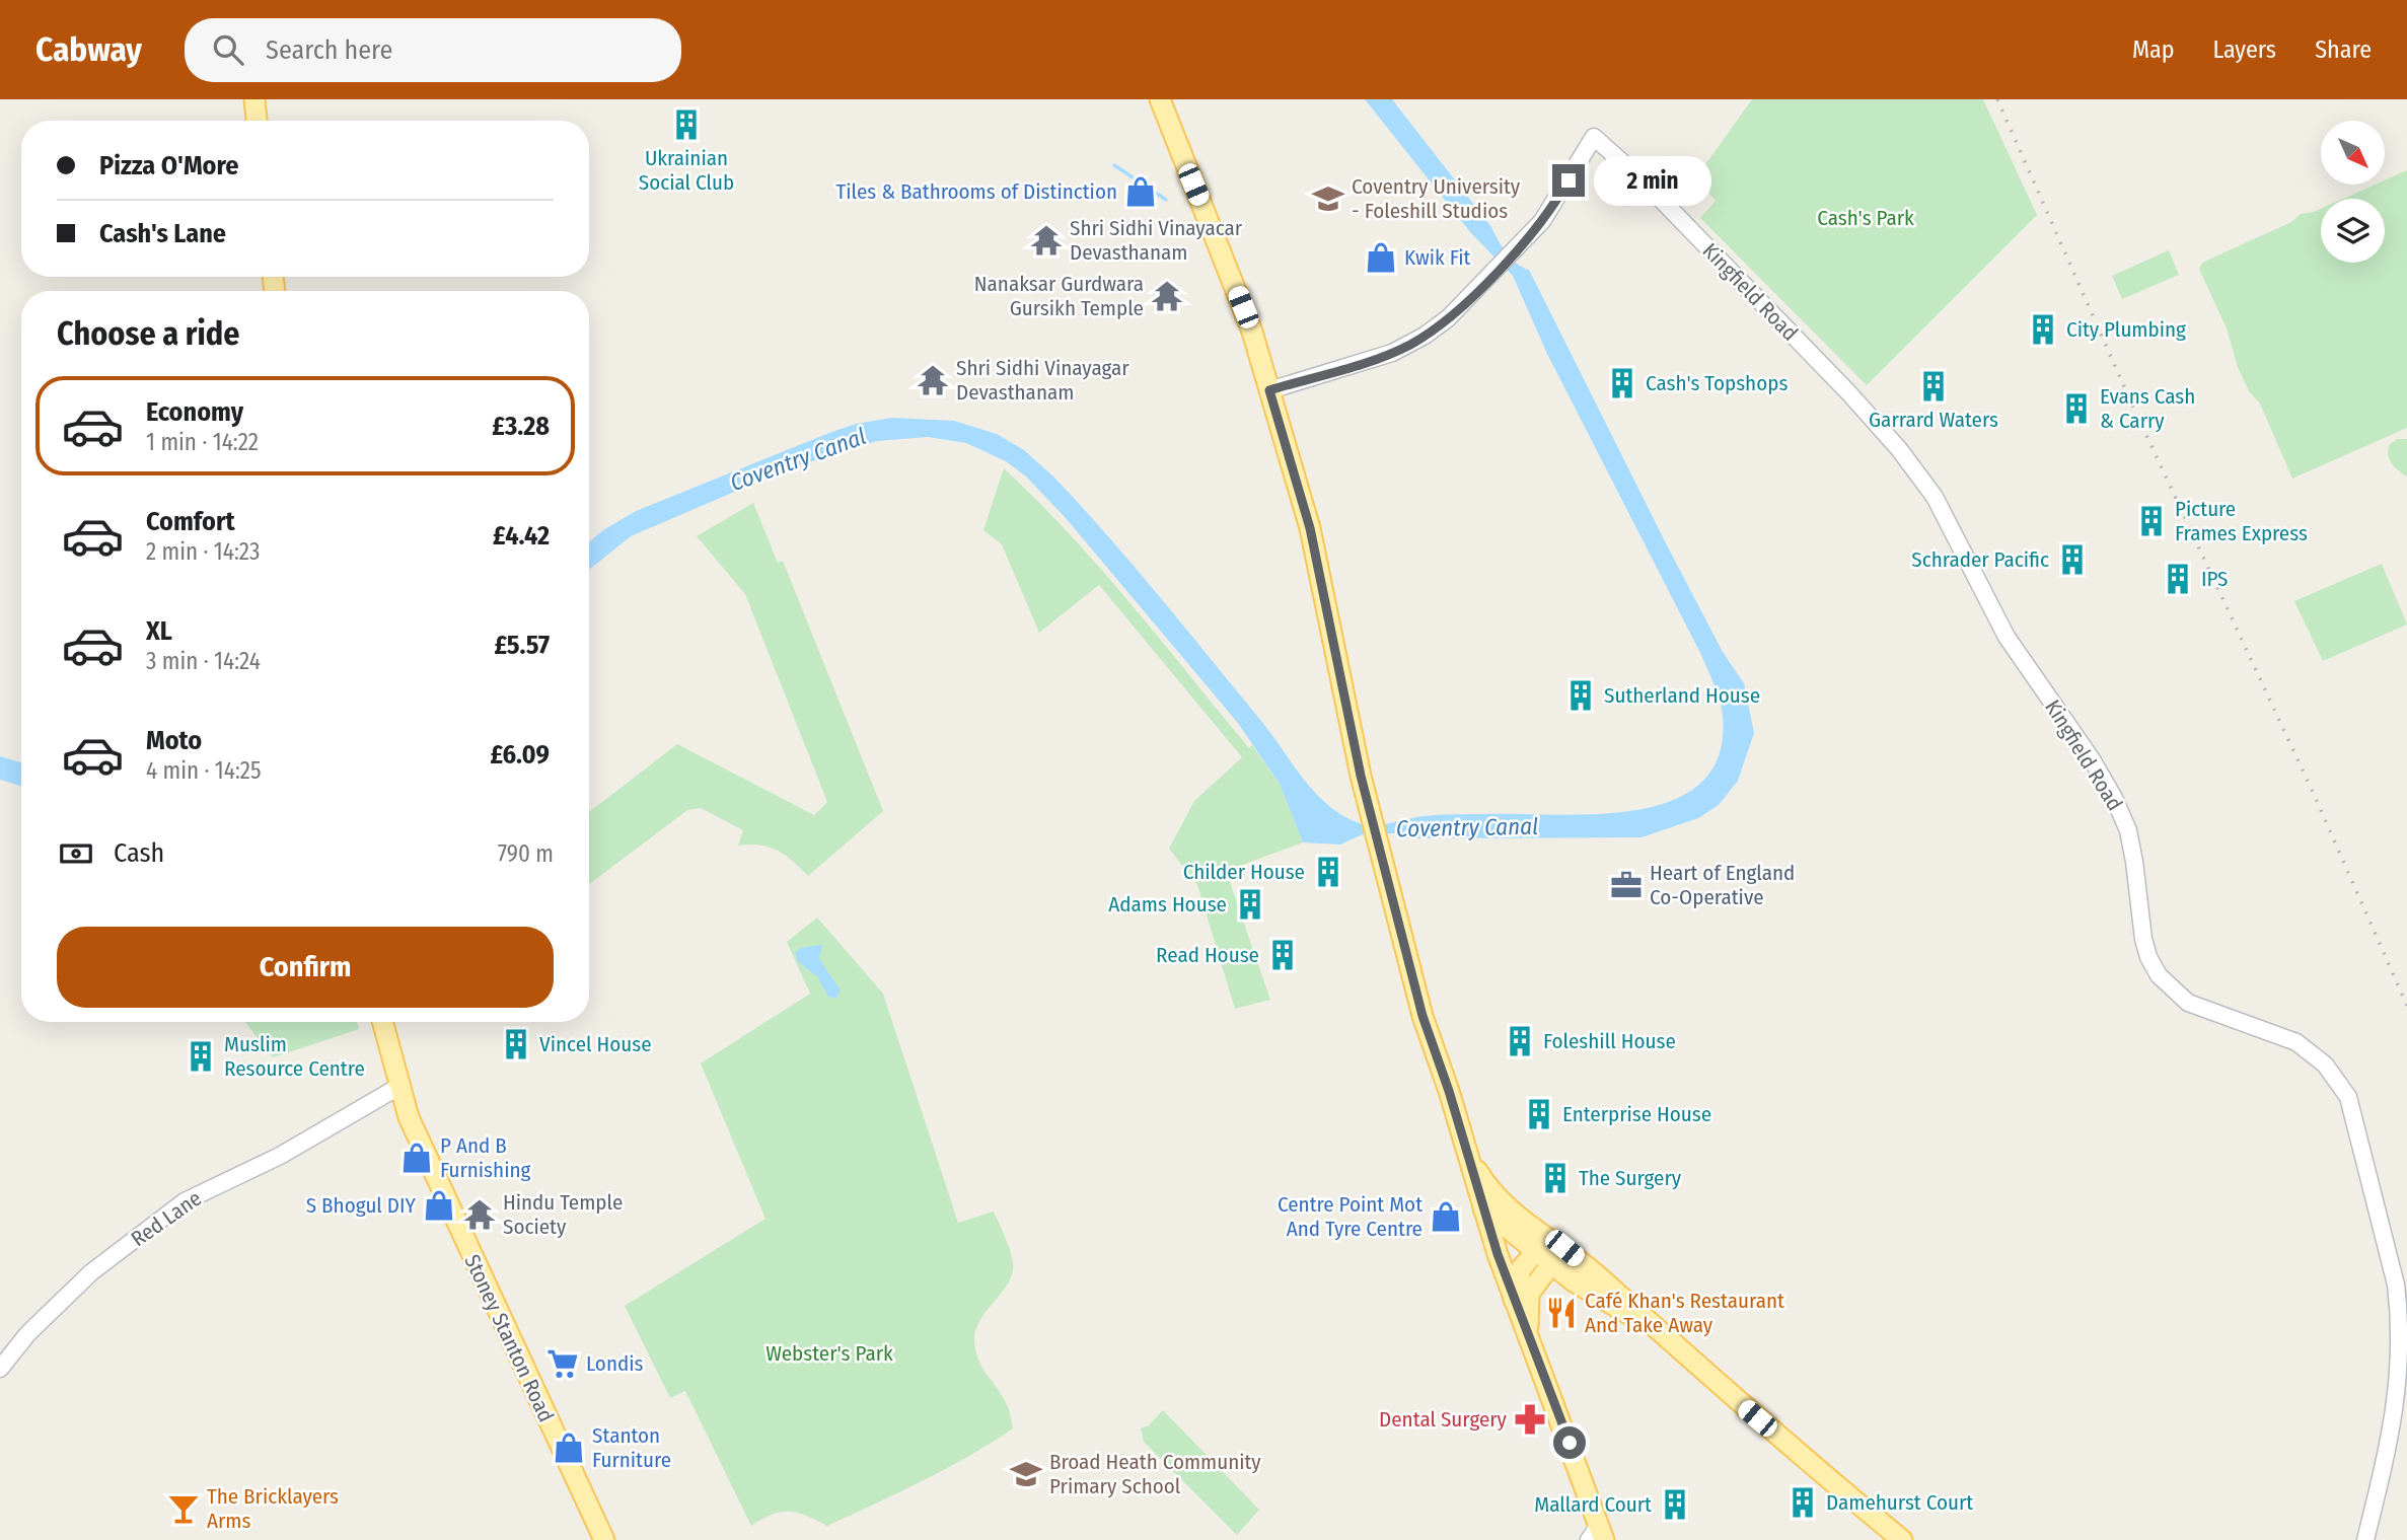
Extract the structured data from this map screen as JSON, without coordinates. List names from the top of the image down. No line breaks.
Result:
{"streets":{"main road":["Stoney Stanton Road"],"street":["Kingfield Road","Red Lane"]},"crossings":[["Red Lane","Stoney Stanton Road"]],"water":["Coventry Canal"],"parks":["Cash's Park","Webster's Park"],"places":{"building":["Ukrainian Social Club","City Plumbing","Cash's Topshops","Garrard Waters","Evans Cash & Carry","Picture Frames Express","Schrader Pacific","IPS","Sutherland House","Childer House","Adams House","Read House","Foleshill House","Vincel House","Muslim Resource Centre","Enterprise House","The Surgery","Damehurst Court","Mallard Court"],"shop":["Tiles & Bathrooms of Distinction","Kwik Fit","P And B Furnishing","S Bhogul DIY","Centre Point Mot And Tyre Centre","Stanton Furniture"],"school or university":["Coventry University - Foleshill Studios","Broad Heath Community Primary School"],"temple":["Shri Sidhi Vinayacar Devasthanam","Nanaksar Gurdwara Gursikh Temple","Shri Sidhi Vinayagar Devasthanam","Hindu Temple Society"],"office":["Heart of England Co-Operative"],"restaurant":["Café Khan's Restaurant And Take Away"],"supermarket":["Londis"],"pharmacy":["Dental Surgery"],"bar":["The Bricklayers Arms"]},"north":"bottom right","page":{"header":"Cabway","search":"Search here","nav":["Map","Layers","Share"],"banner":["Pizza O'More","Cash's Lane"],"bubble":"2 min","heading":"Choose a ride","list":[{"name":"Economy","note":"1 min · 14:22","value":"£3.28"},{"name":"Comfort","note":"2 min · 14:23","value":"£4.42"},{"name":"XL","note":"3 min · 14:24","value":"£5.57"},{"name":"Moto","note":"4 min · 14:25","value":"£6.09"}],"pay":["Cash","790 m"],"buttons":"Confirm"}}
